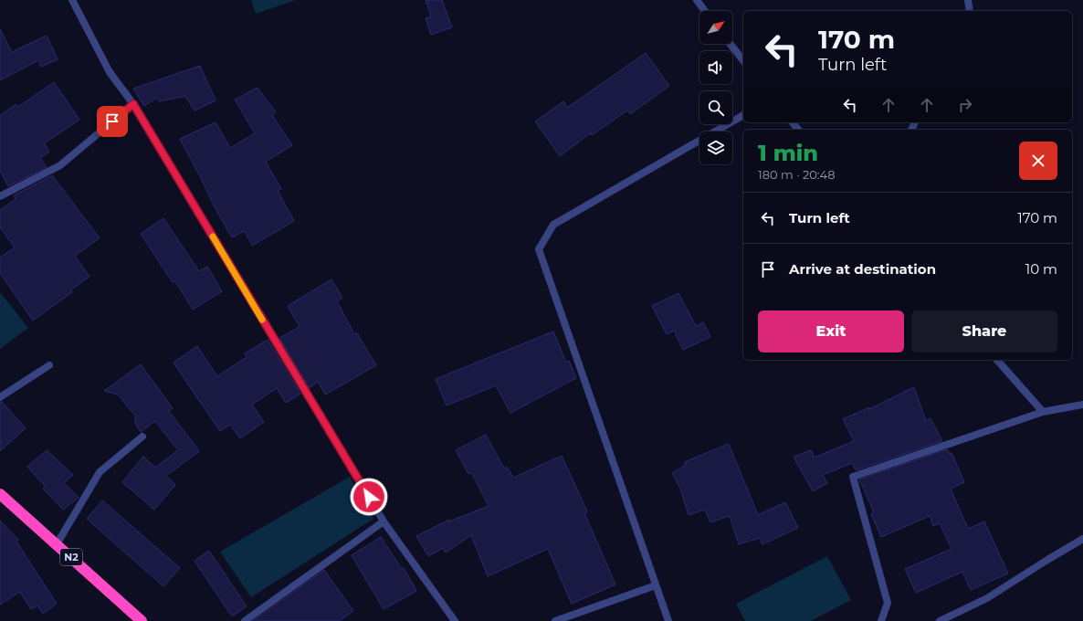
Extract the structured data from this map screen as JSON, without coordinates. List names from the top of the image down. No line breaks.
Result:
{"streets":{"highway":["N2"]},"north":"top right","page":{"turn":["170 m","Turn left"],"heading":["1 min","180 m · 20:48"],"list":[{"name":"Turn left","value":"170 m"},{"name":"Arrive at destination","value":"10 m"}],"buttons":["Exit","Share"]}}
